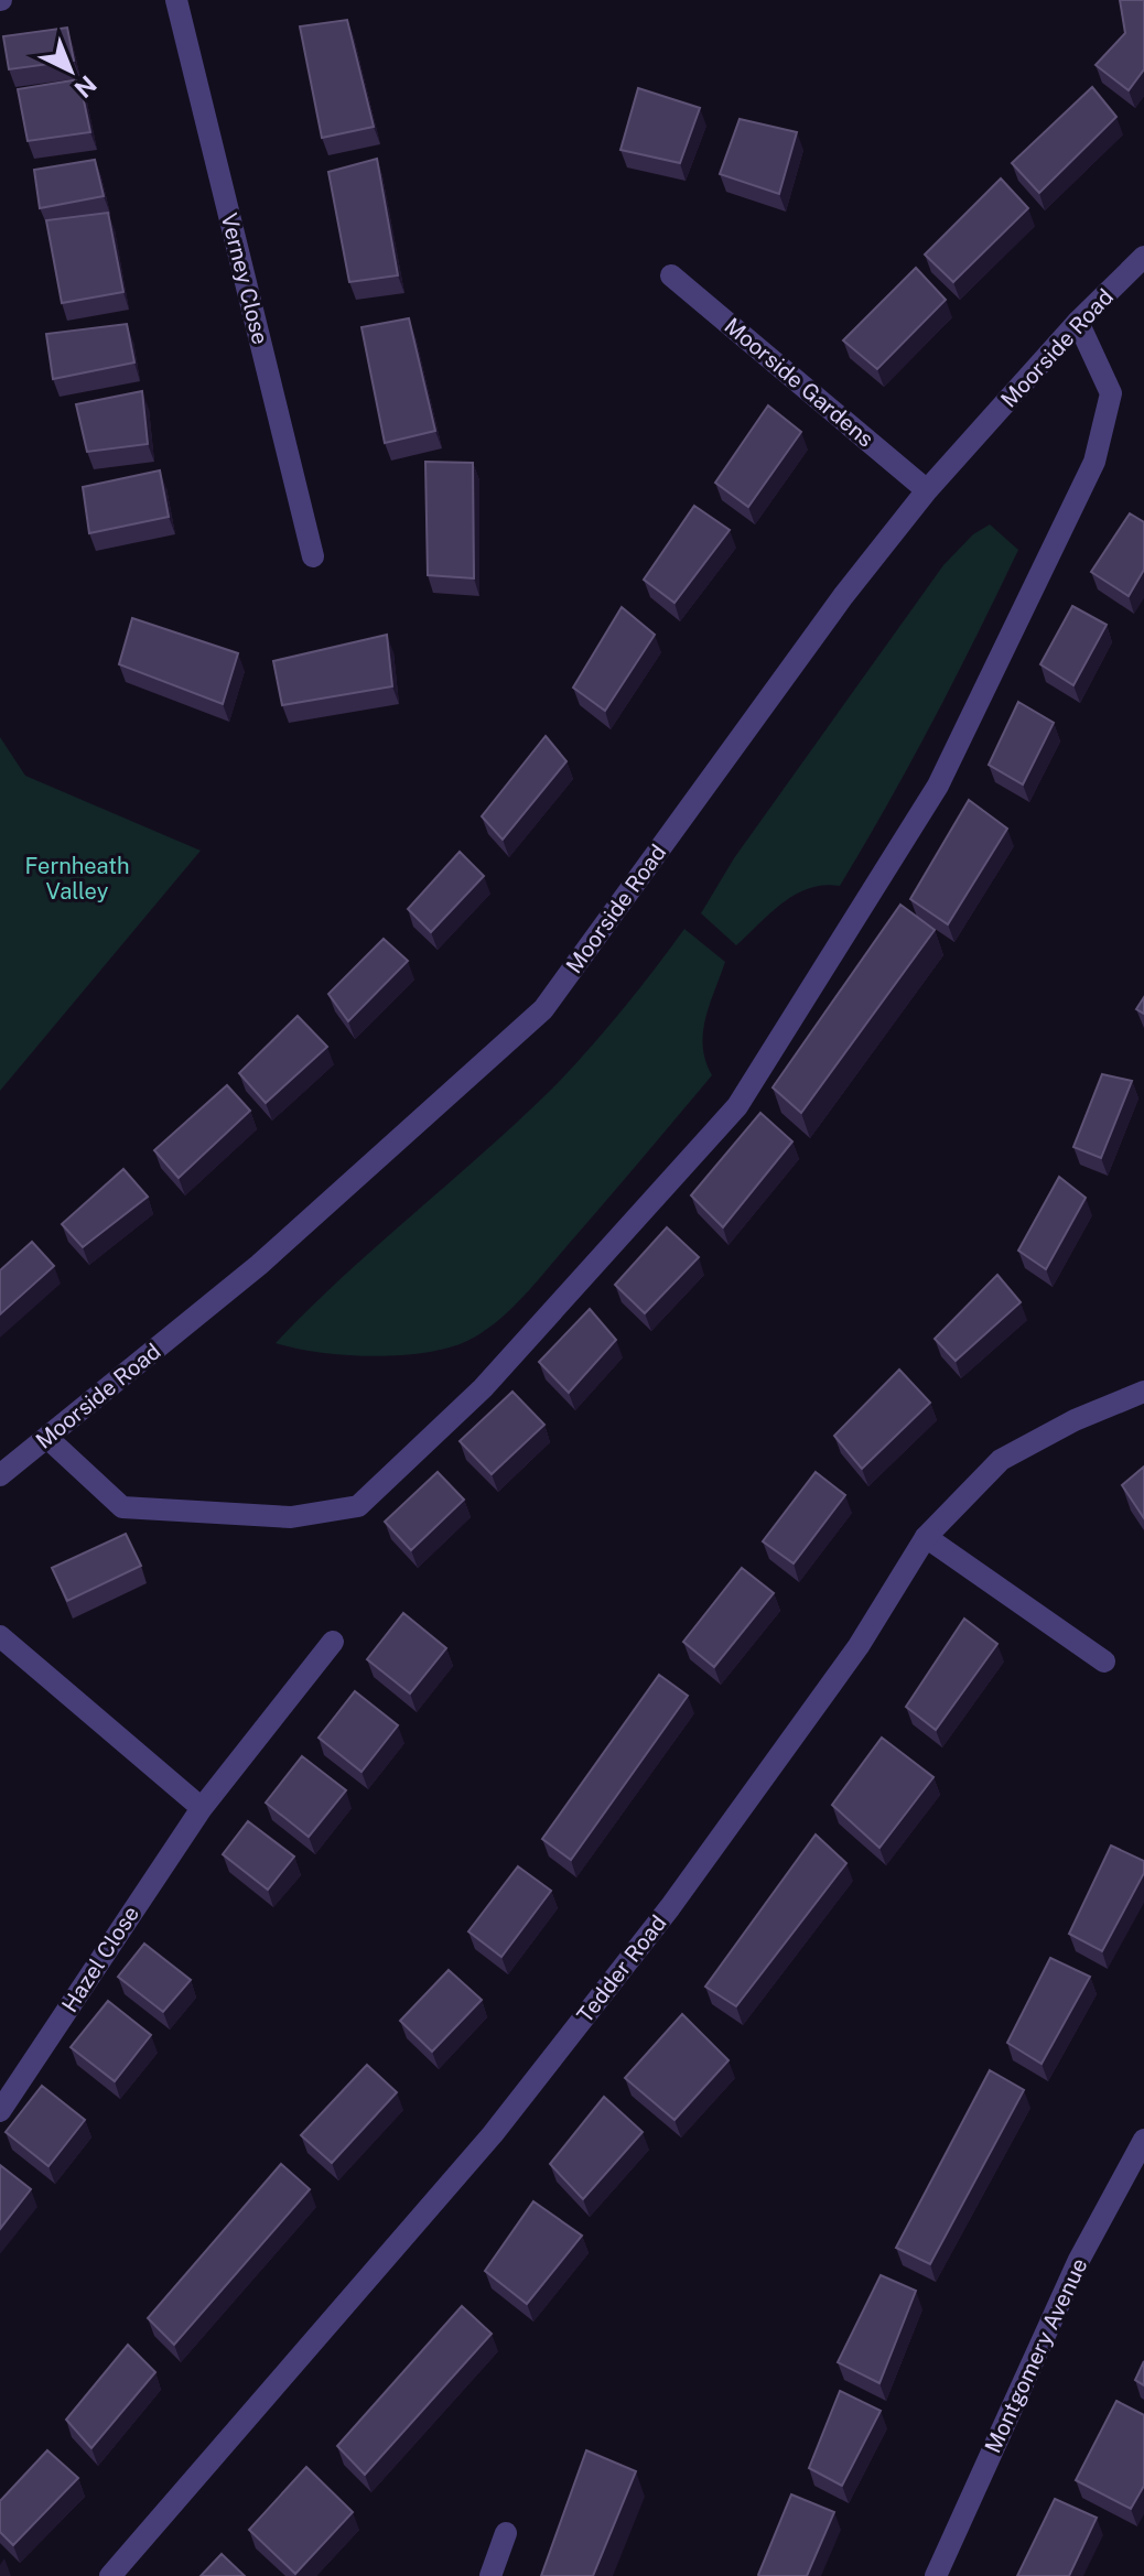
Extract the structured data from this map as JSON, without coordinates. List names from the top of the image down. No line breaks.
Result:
{"streets":{"street":["Verney Close","Moorside Road","Moorside Gardens","Hazel Close","Tedder Road","Montgomery Avenue"]},"crossings":[["Moorside Road","Moorside Gardens"]],"parks":["Fernheath Valley"],"north":"bottom right"}
